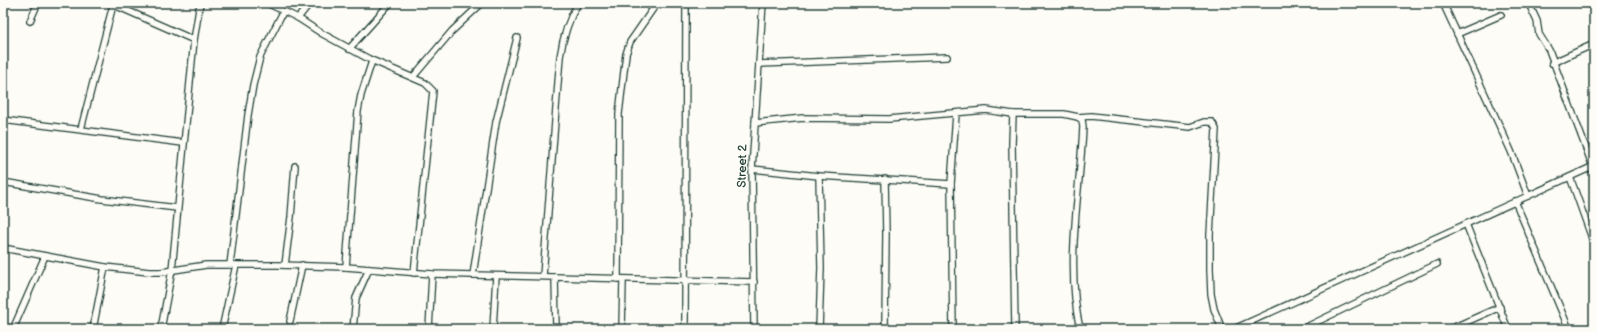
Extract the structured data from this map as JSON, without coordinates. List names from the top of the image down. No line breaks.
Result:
{"streets":{"street":["Street 2"]}}
